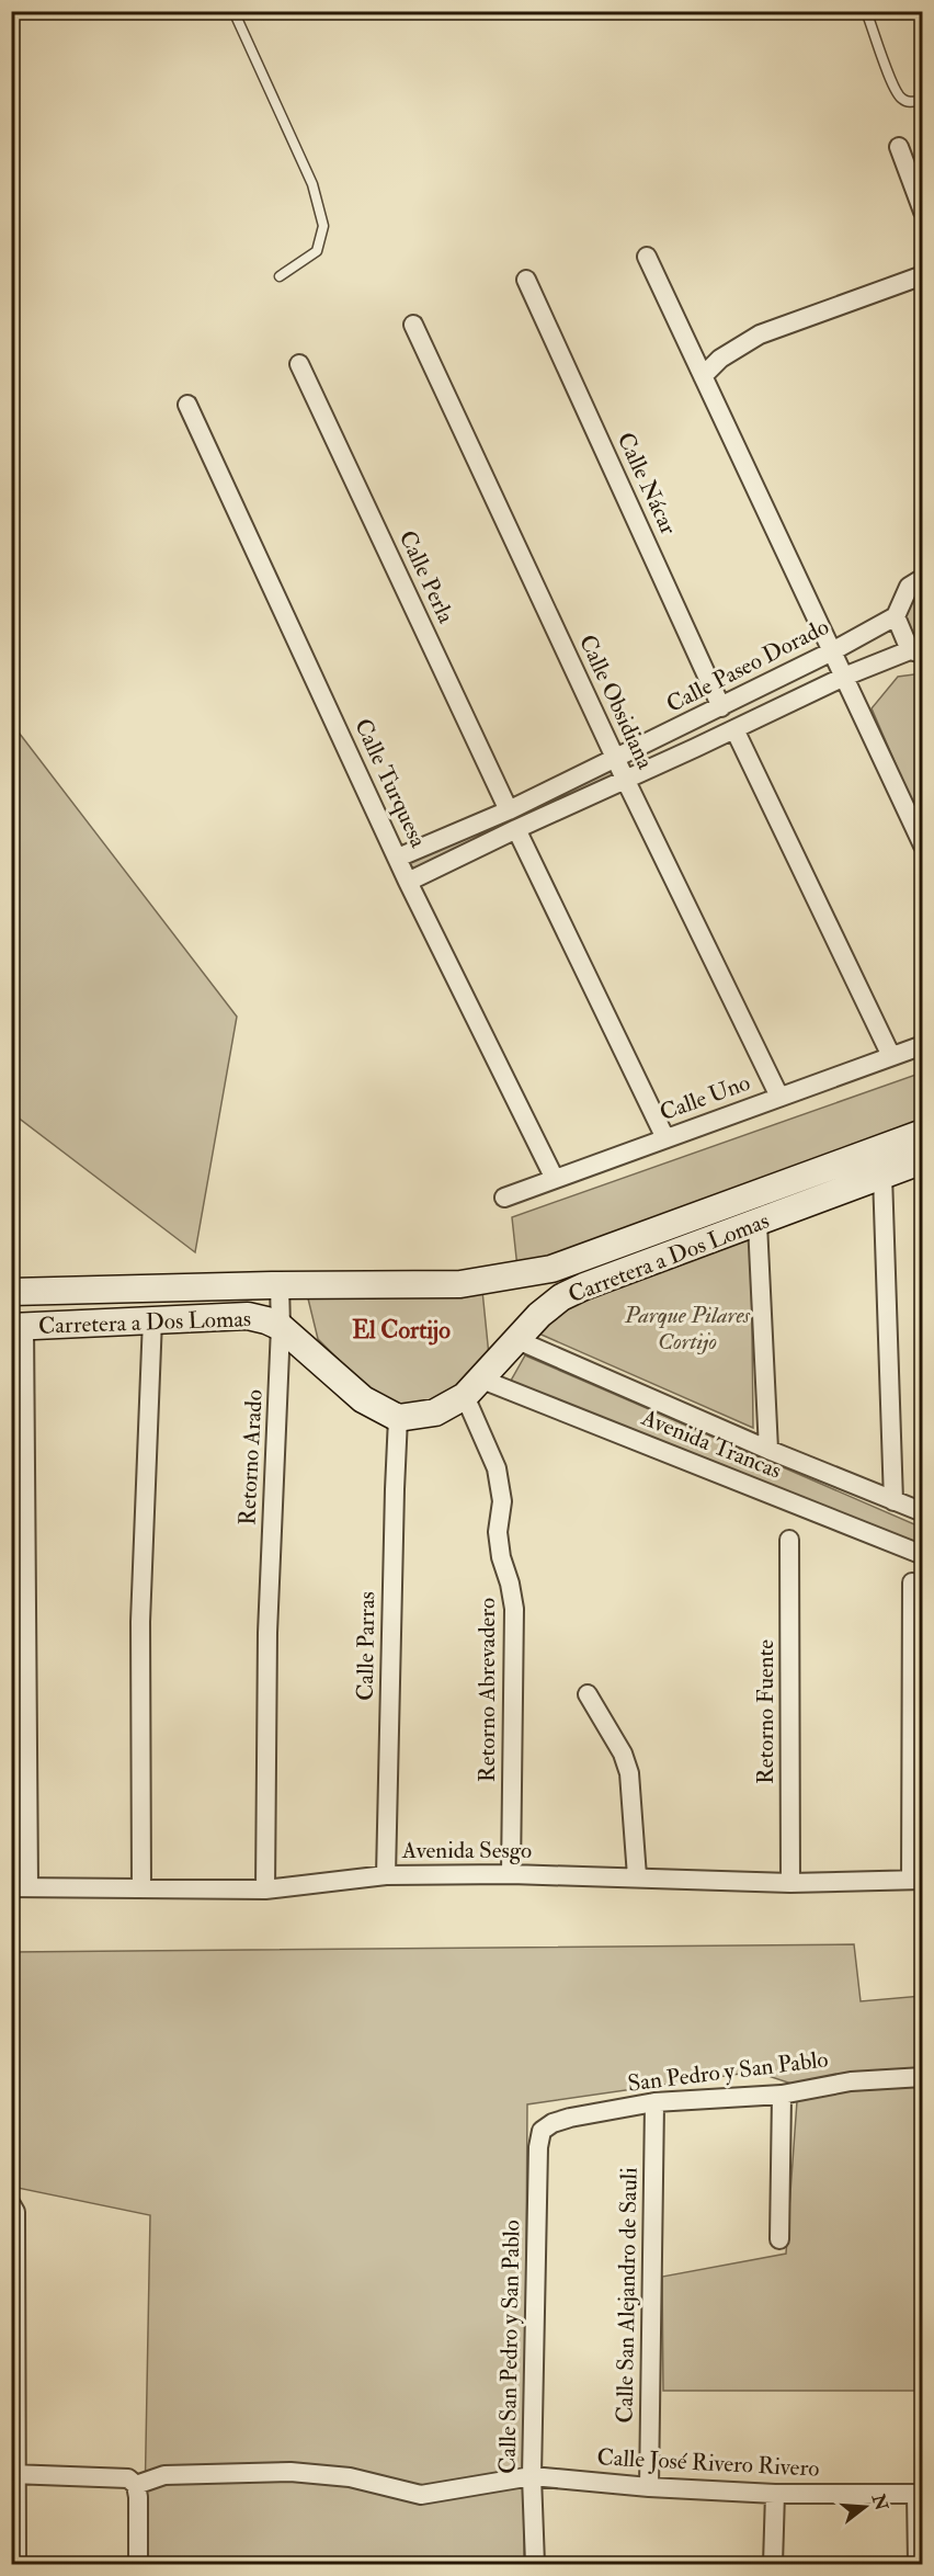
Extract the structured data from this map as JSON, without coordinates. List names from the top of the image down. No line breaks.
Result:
{"streets":{"main road":["Carretera a Dos Lomas"],"street":["Calle Nácar","Calle Perla","Calle Paseo Dorado","Calle Obsidiana","Calle Turquesa","Calle Uno","Avenida Trancas","Retorno Arado","Calle Parras","Retorno Abrevadero","Retorno Fuente","Avenida Sesgo","San Pedro y San Pablo","Calle San Alejandro de Sauli","Calle San Pedro y San Pablo","Calle José Rivero Rivero"]},"crossings":[["Calle Nácar","Calle Paseo Dorado"],["Calle Perla","Calle Paseo Dorado"],["Calle Paseo Dorado","Calle Obsidiana"],["Calle Paseo Dorado","Calle Turquesa"],["Calle Obsidiana","Calle Uno"],["Calle Turquesa","Calle Uno"],["Carretera a Dos Lomas","Avenida Trancas"],["Carretera a Dos Lomas","Retorno Arado"],["Carretera a Dos Lomas","Calle Parras"],["Carretera a Dos Lomas","Retorno Abrevadero"],["Avenida Trancas","Retorno Abrevadero"],["Retorno Arado","Avenida Sesgo"],["Calle Parras","Avenida Sesgo"],["Retorno Abrevadero","Avenida Sesgo"],["Retorno Fuente","Avenida Sesgo"],["San Pedro y San Pablo","Calle San Alejandro de Sauli"],["San Pedro y San Pablo","Calle San Pedro y San Pablo"],["Calle San Alejandro de Sauli","Calle José Rivero Rivero"],["Calle San Pedro y San Pablo","Calle José Rivero Rivero"]],"districts":["El Cortijo"],"parks":["Parque Pilares Cortijo"],"north":"right"}
